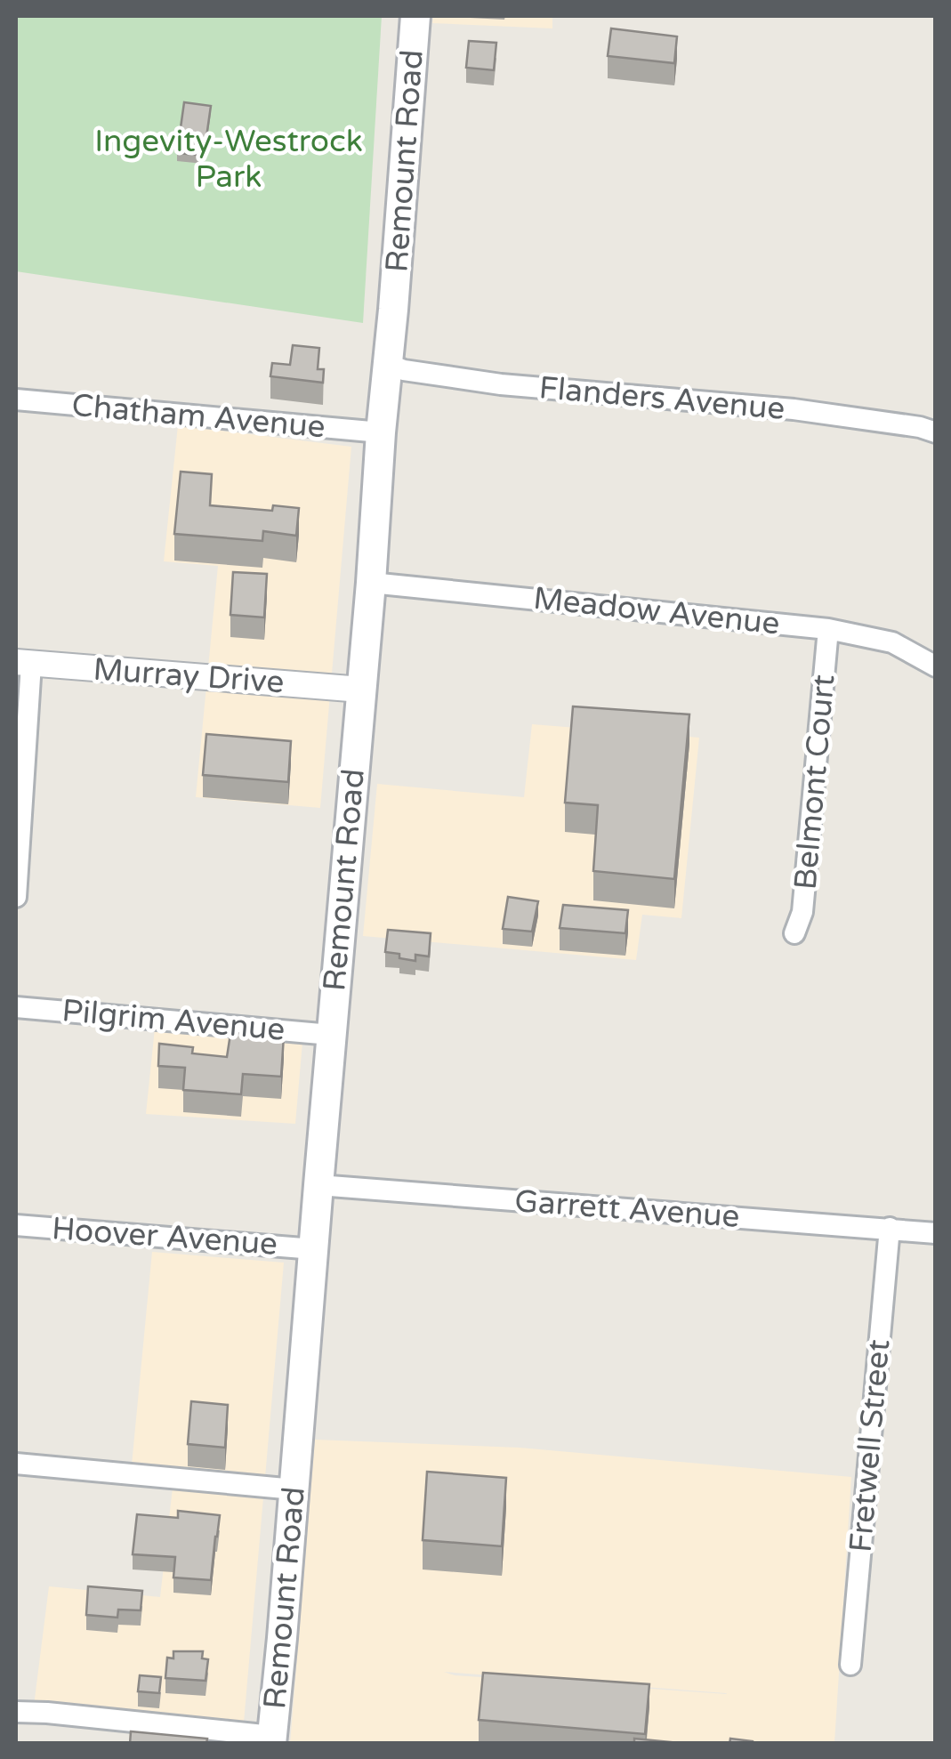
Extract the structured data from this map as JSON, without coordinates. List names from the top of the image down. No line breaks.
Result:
{"streets":{"main road":["Remount Road"],"street":["Flanders Avenue","Chatham Avenue","Meadow Avenue","Murray Drive","Belmont Court","Pilgrim Avenue","Garrett Avenue","Hoover Avenue","Fretwell Street"]},"crossings":[["Remount Road","Flanders Avenue"],["Remount Road","Chatham Avenue"],["Remount Road","Meadow Avenue"],["Remount Road","Murray Drive"],["Remount Road","Pilgrim Avenue"],["Remount Road","Garrett Avenue"],["Remount Road","Hoover Avenue"],["Meadow Avenue","Belmont Court"],["Garrett Avenue","Fretwell Street"]],"parks":["Ingevity-Westrock Park"]}
